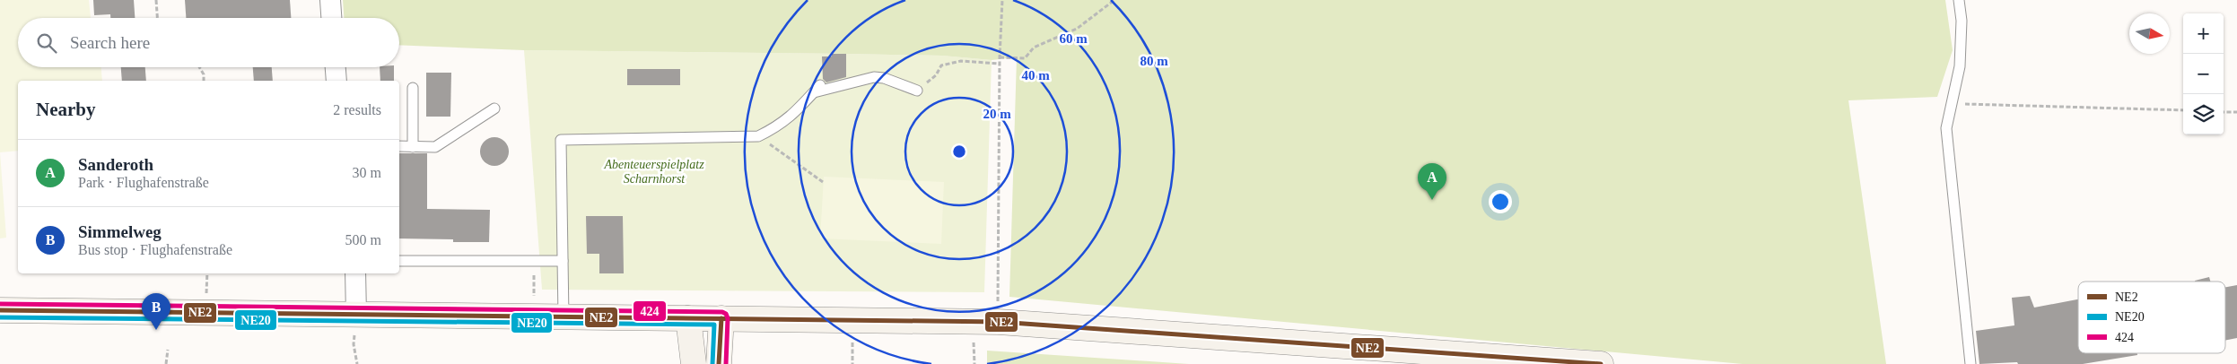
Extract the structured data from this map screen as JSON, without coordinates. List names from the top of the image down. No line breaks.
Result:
{"parks":["Abenteuerspielplatz Scharnhorst"],"lines":["transit line 424","transit line NE2","transit line NE20"],"legend":["NE2","NE20","424"],"north":"right","page":{"map_buttons":["+","−"],"search":"Search here","heading":["Nearby","2 results"],"list":[{"mark":"A","name":"Sanderoth","note":"Park · Flughafenstraße","value":"30 m"},{"mark":"B","name":"Simmelweg","note":"Bus stop · Flughafenstraße","value":"500 m"}],"pins":["A","B"]},"rings":["60 m","80 m","40 m","20 m"]}
